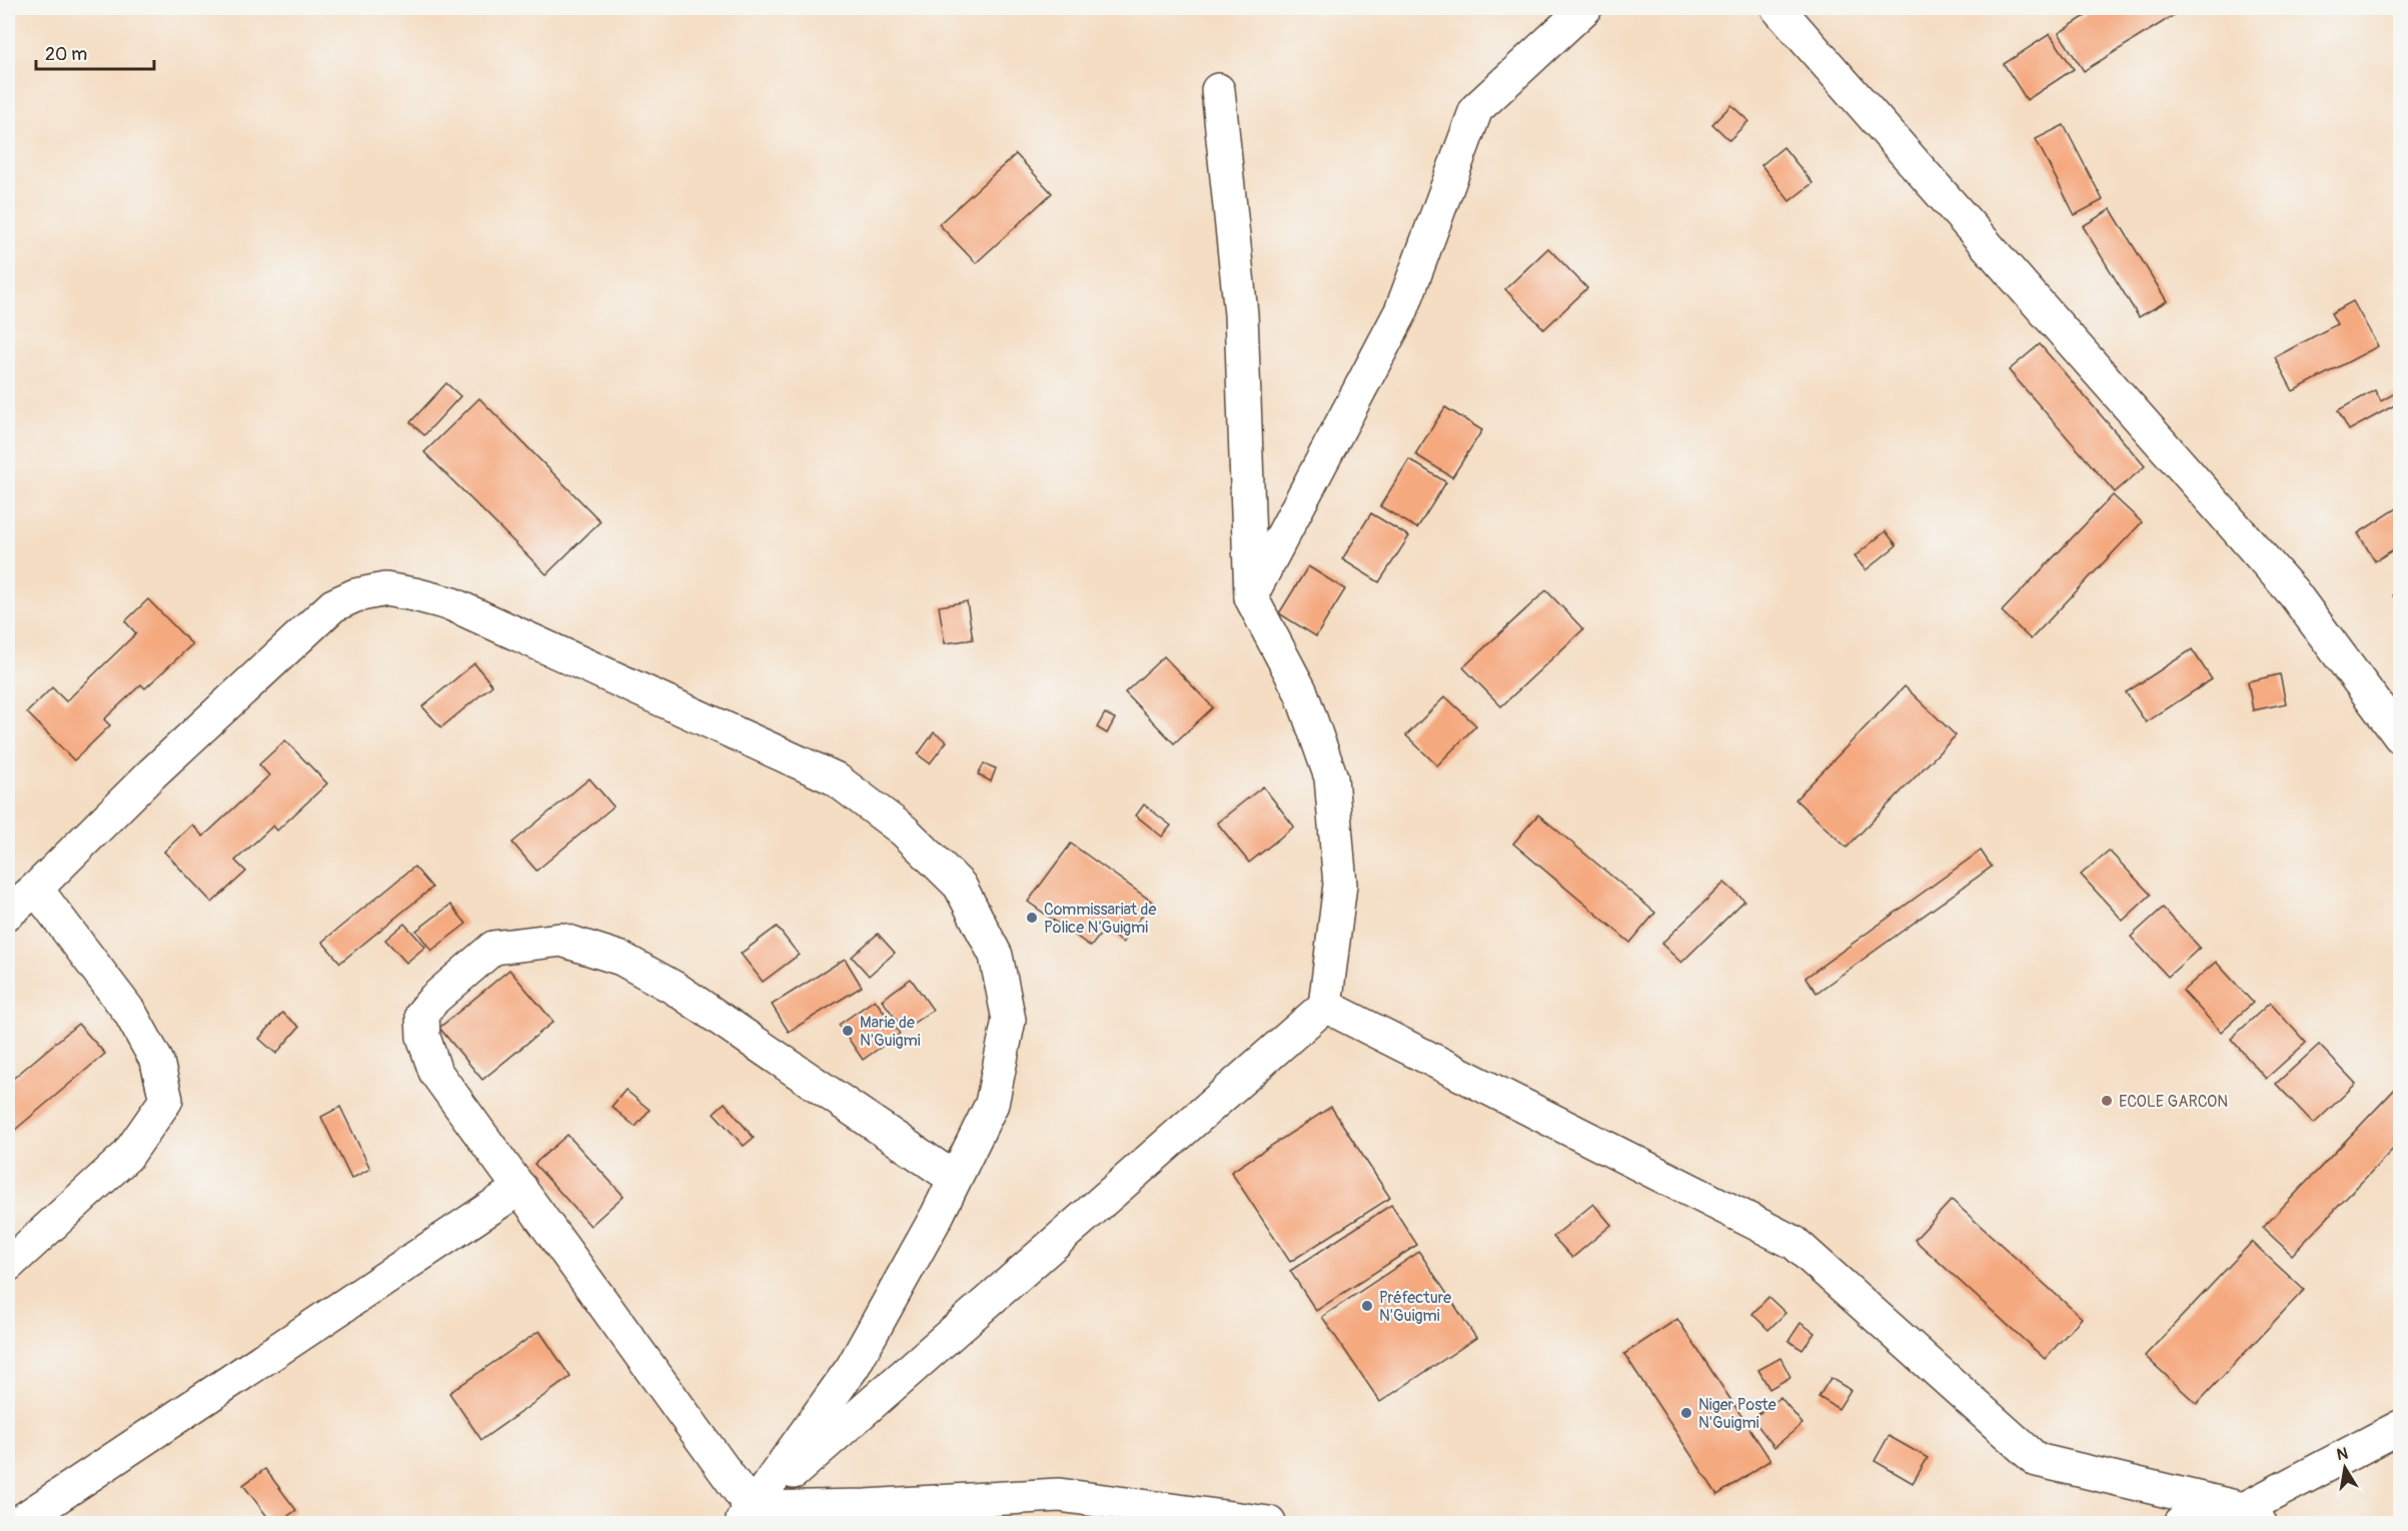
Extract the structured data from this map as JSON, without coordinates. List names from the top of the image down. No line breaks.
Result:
{"places":["Commissariat de Police N'Guigmi","Marie de N'Guigmi","ECOLE GARCON","Préfecture N'Guigmi","Niger Poste N'Guigmi"],"scale_bar":"20 m","north":"top"}
